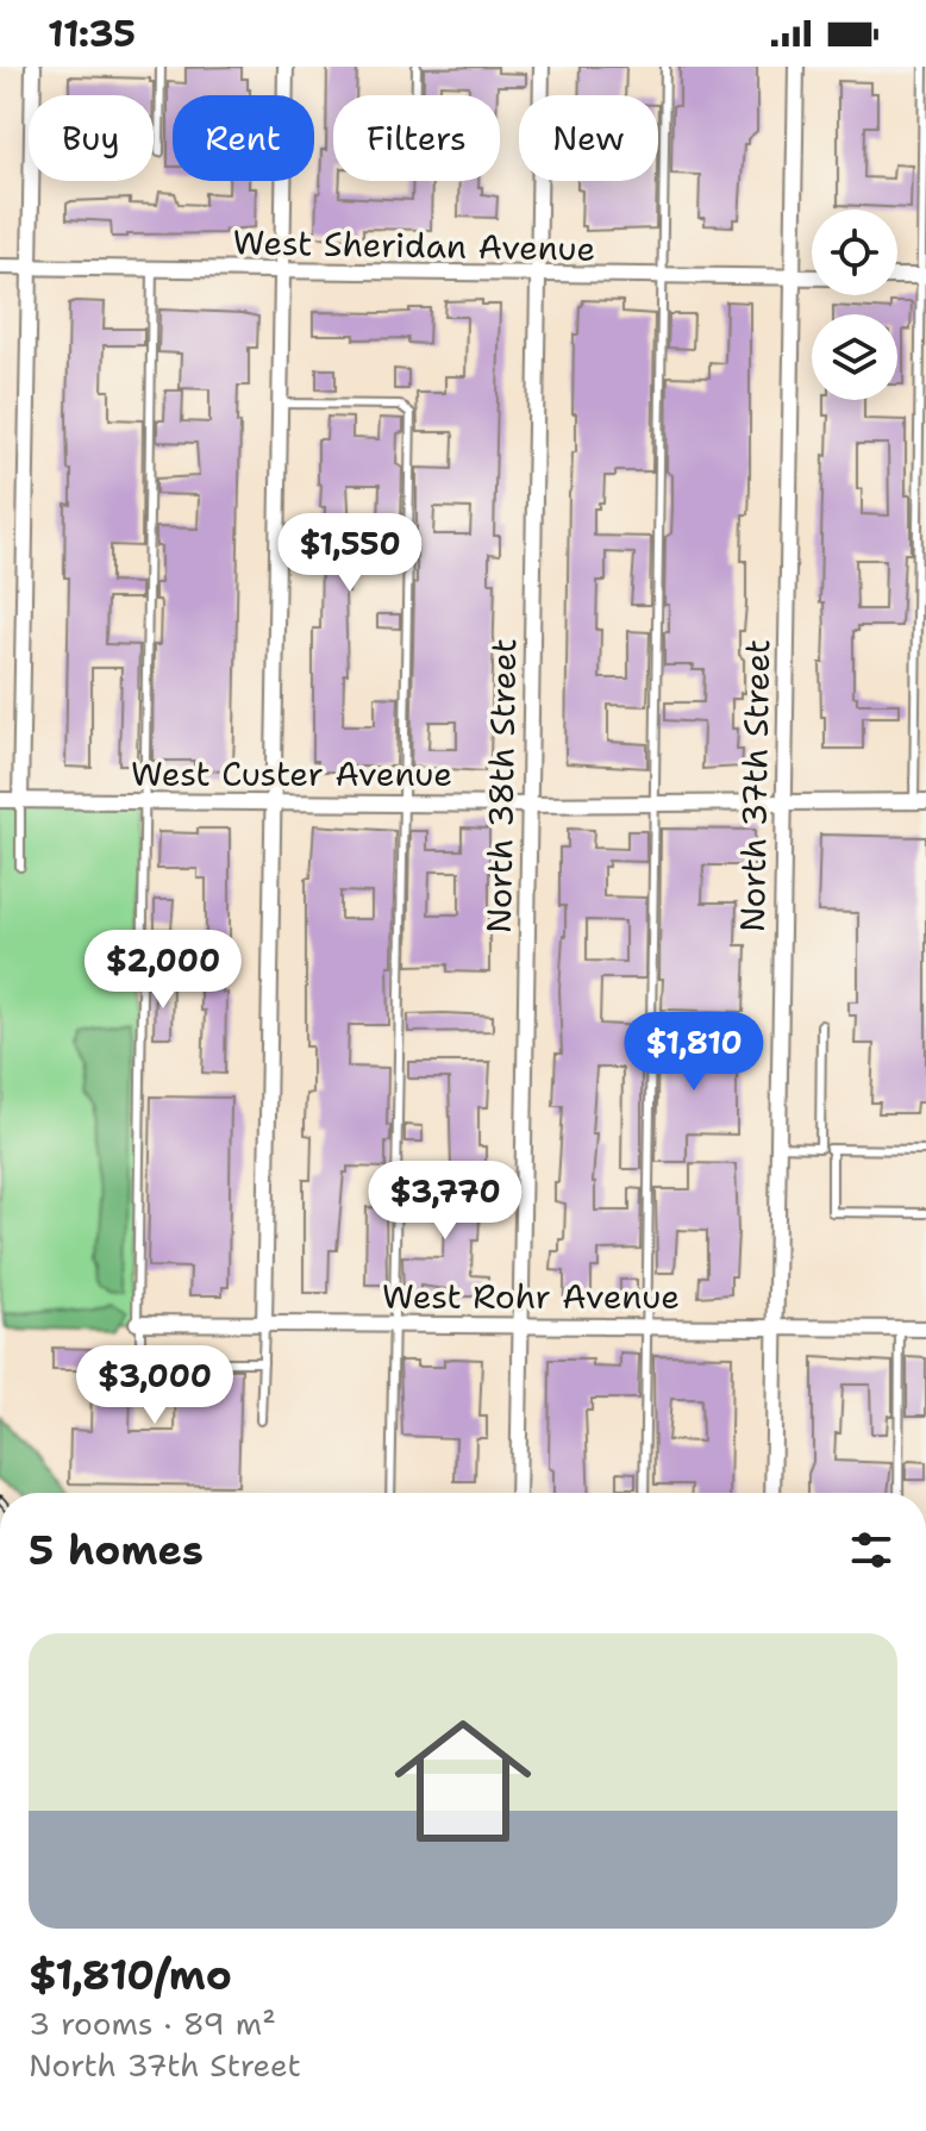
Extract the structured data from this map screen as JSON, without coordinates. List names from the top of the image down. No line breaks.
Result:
{"streets":{"street":["West Sheridan Avenue","West Custer Avenue","North 38th Street","North 37th Street","West Rohr Avenue"]},"crossings":[["West Sheridan Avenue","North 38th Street"],["West Sheridan Avenue","North 37th Street"],["West Custer Avenue","North 38th Street"],["West Custer Avenue","North 37th Street"],["North 38th Street","West Rohr Avenue"],["North 37th Street","West Rohr Avenue"]],"page":{"status":"11:35","chip":["Buy","Rent","Filters","New"],"price":["$1,550","$2,000","$1,810","$3,770","$3,000"],"heading":"5 homes","list":[{"name":"$1,810/mo","note":"3 rooms · 89 m² · North 37th Street"}]}}
